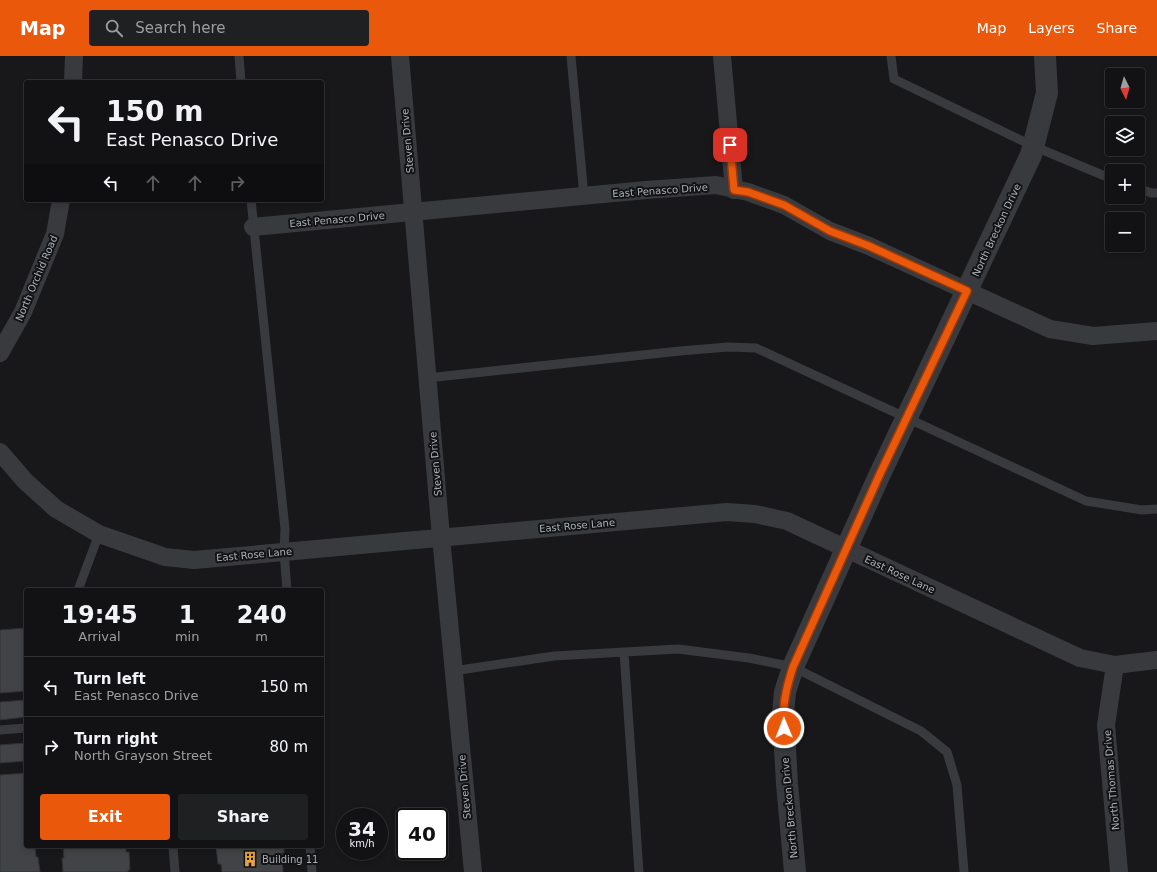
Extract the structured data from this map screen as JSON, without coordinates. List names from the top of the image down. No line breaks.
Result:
{"streets":{"street":["Steven Drive","East Penasco Drive","North Breckon Drive","North Orchid Road","East Rose Lane","North Thomas Drive"]},"crossings":[["Steven Drive","East Penasco Drive"],["Steven Drive","East Rose Lane"],["East Penasco Drive","North Breckon Drive"],["North Breckon Drive","East Rose Lane"],["East Rose Lane","North Thomas Drive"]],"places":{"building":["Building 11"]},"north":"bottom","page":{"header":"Map","search":"Search here","nav":["Map","Layers","Share"],"map_buttons":["+","−"],"turn":["150 m","East Penasco Drive"],"eta":["19:45","Arrival","1","min","240","m"],"list":[{"name":"Turn left","note":"East Penasco Drive","value":"150 m"},{"name":"Turn right","note":"North Grayson Street","value":"80 m"}],"buttons":["Exit","Share"],"speed":"34 km/h","limit":"40"}}
